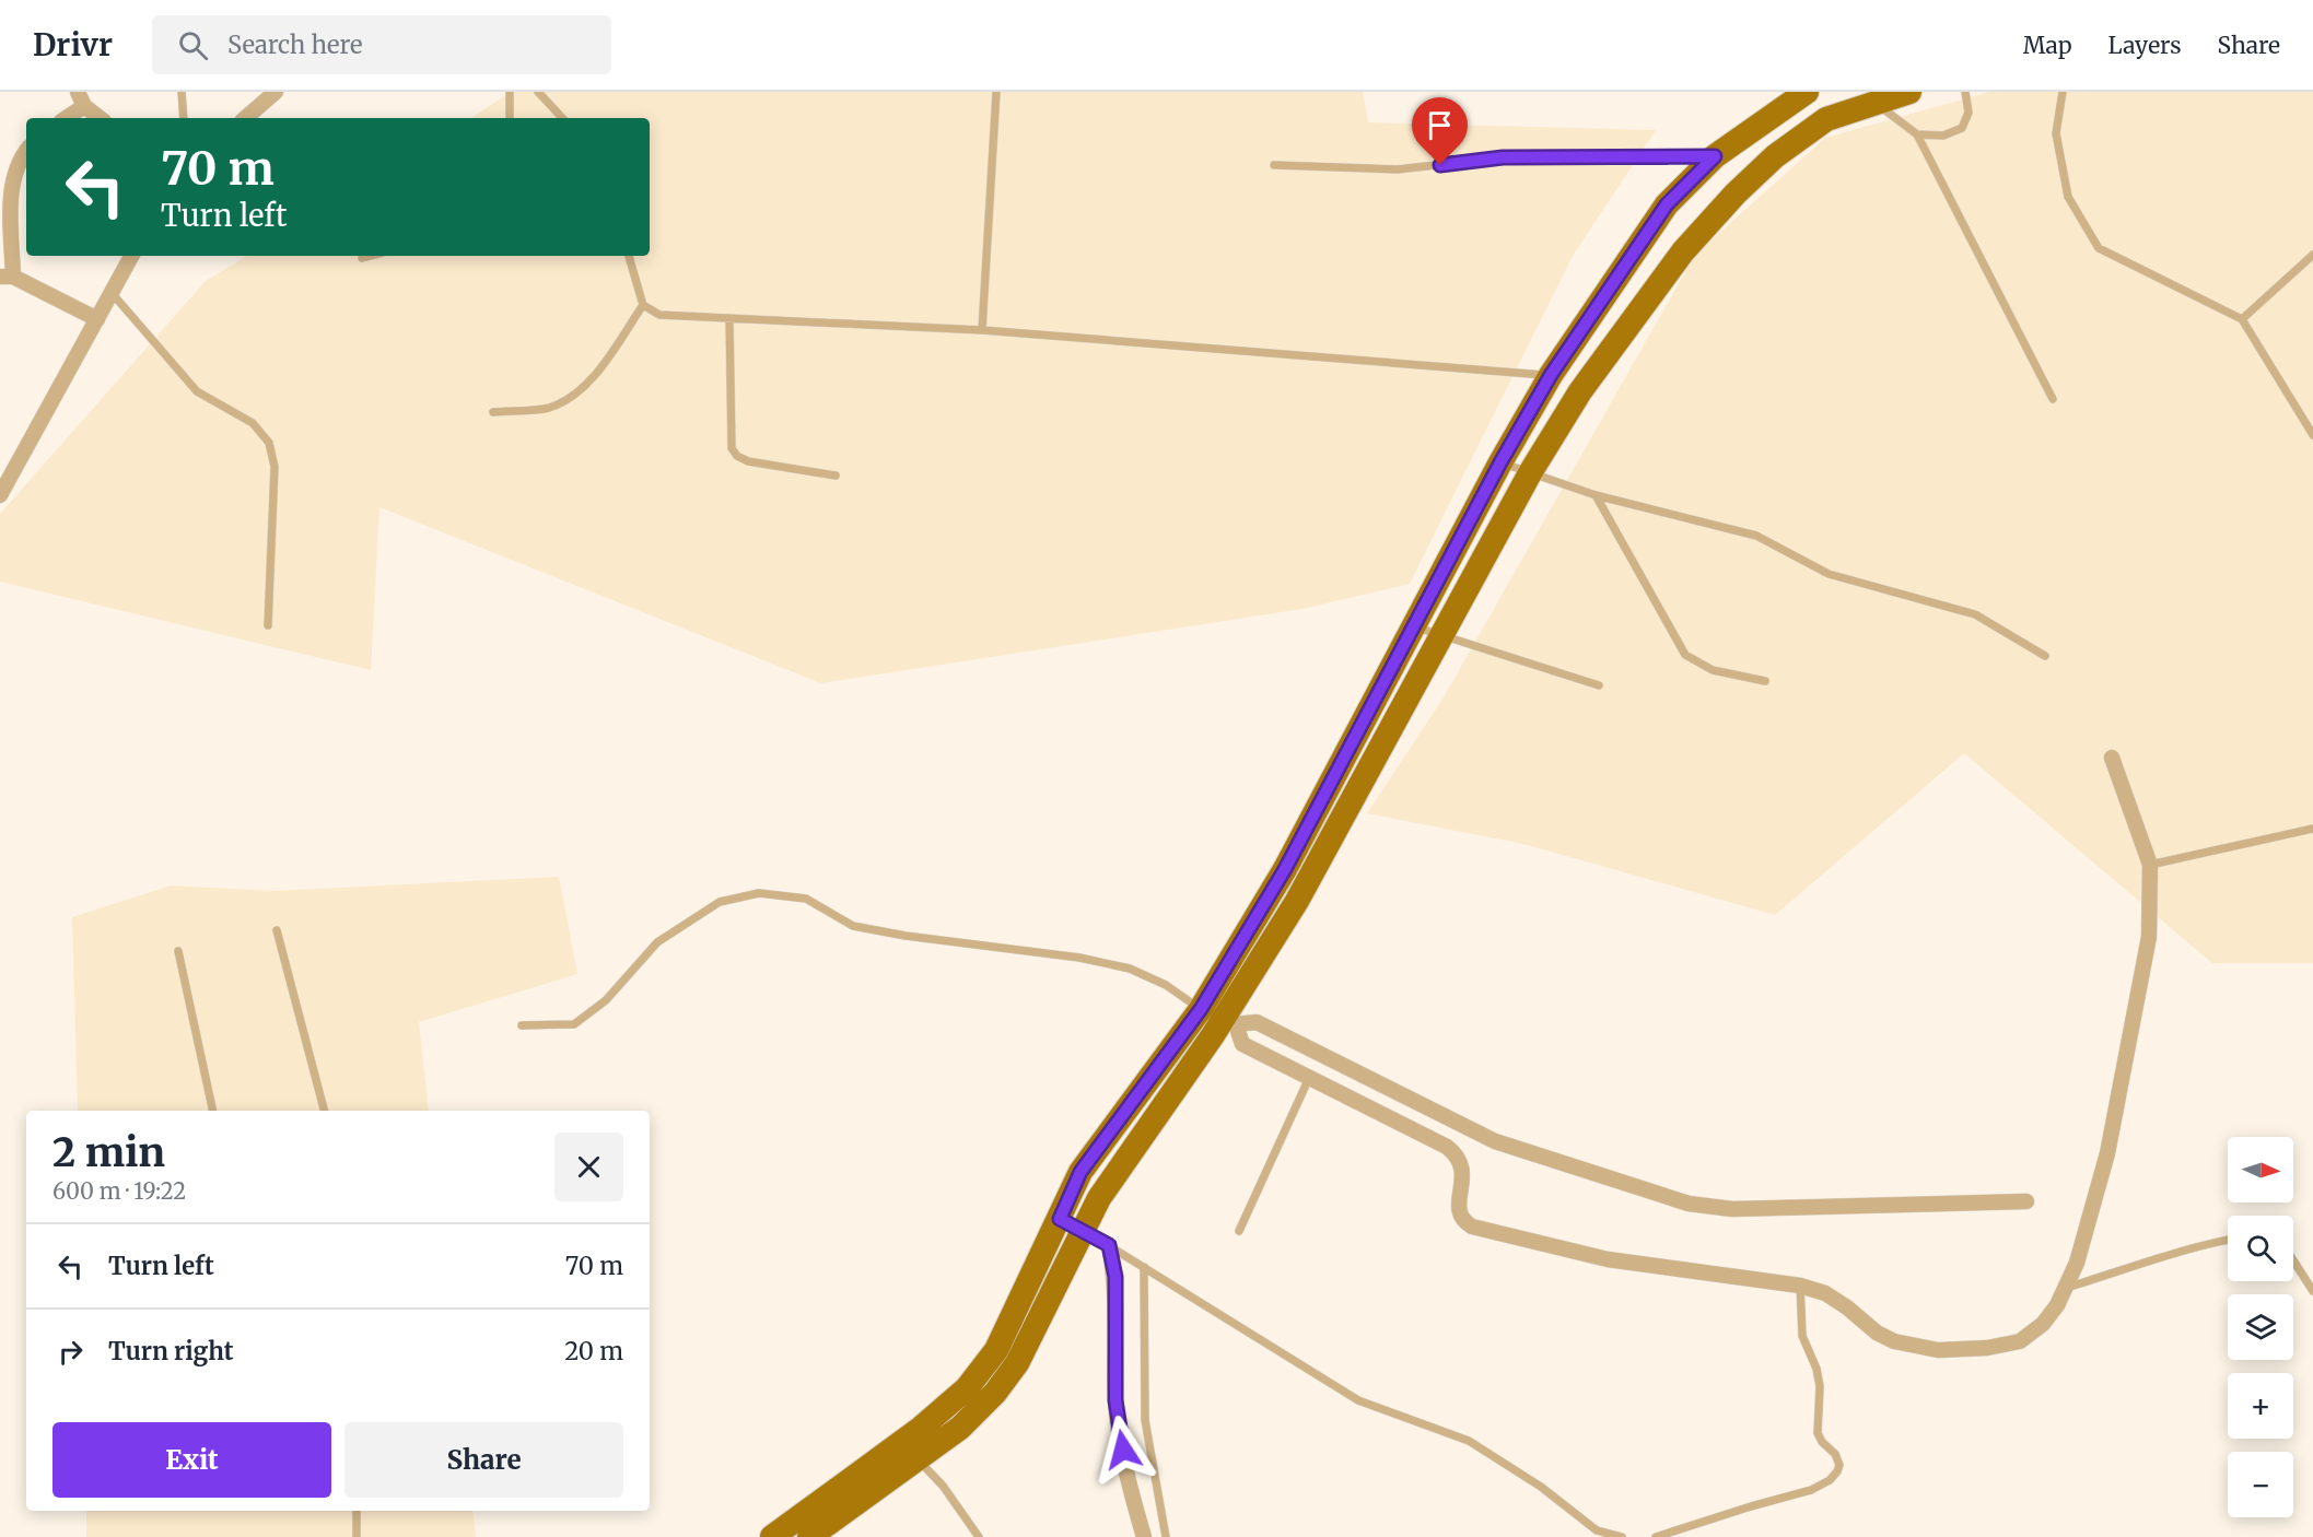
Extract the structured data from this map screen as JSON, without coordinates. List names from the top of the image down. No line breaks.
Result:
{"north":"right","page":{"header":"Drivr","search":"Search here","nav":["Map","Layers","Share"],"turn":["70 m","Turn left"],"heading":["2 min","600 m · 19:22"],"map_buttons":["+","−"],"list":[{"name":"Turn left","value":"70 m"},{"name":"Turn right","value":"20 m"}],"buttons":["Exit","Share"]}}
